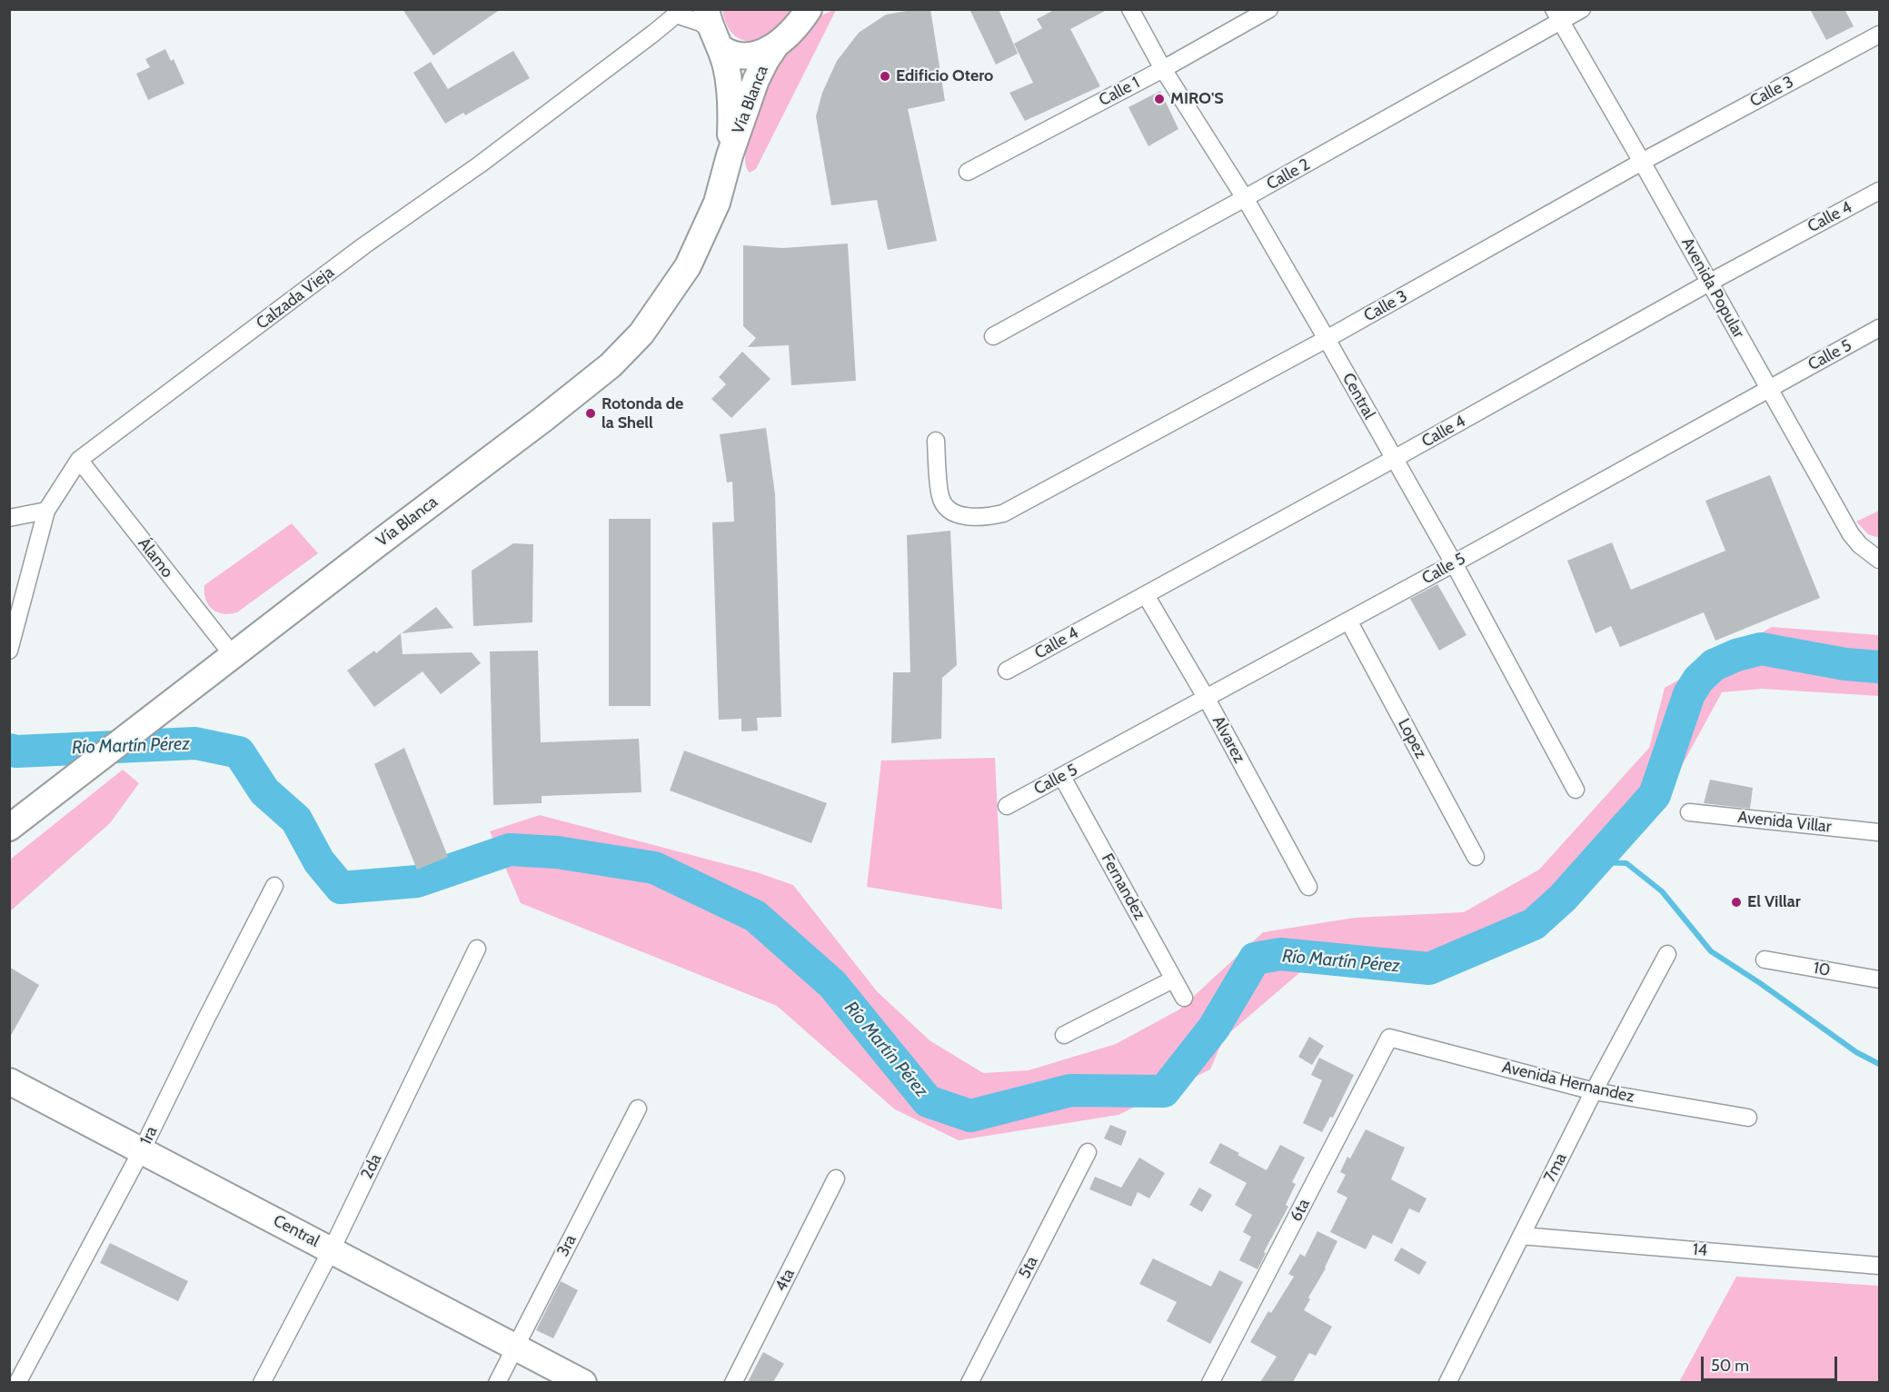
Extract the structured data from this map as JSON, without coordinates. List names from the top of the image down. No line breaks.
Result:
{"streets":{"main road":["Vía Blanca","Central"],"street":["Calle 1","Calle 3","Calle 2","Calle 4","Avenida Popular","Calzada Vieja","Calle 5","Álamo","Lopez","Alvarez","Avenida Villar","Fernandez","10","Avenida Hernandez","1ra","2da","7ma","6ta","3ra","14","5ta","4ta"]},"crossings":[["Calle 1","Central"],["Calle 3","Avenida Popular"],["Calle 3","Central"],["Vía Blanca","Calzada Vieja"],["Vía Blanca","Álamo"],["Calle 2","Avenida Popular"],["Calle 2","Central"],["Calle 4","Avenida Popular"],["Calle 4","Central"],["Calle 4","Alvarez"],["Avenida Popular","Calle 5"],["Calzada Vieja","Álamo"],["Calle 5","Central"],["Calle 5","Lopez"],["Calle 5","Alvarez"],["Calle 5","Fernandez"],["Central","1ra"],["Central","2da"],["Central","3ra"],["Avenida Hernandez","7ma"],["Avenida Hernandez","6ta"],["7ma","14"]],"water":["Río Martín Pérez"],"places":["Edificio Otero","MIRO'S","Rotonda de la Shell","El Villar"],"scale_bar":"50 m"}
